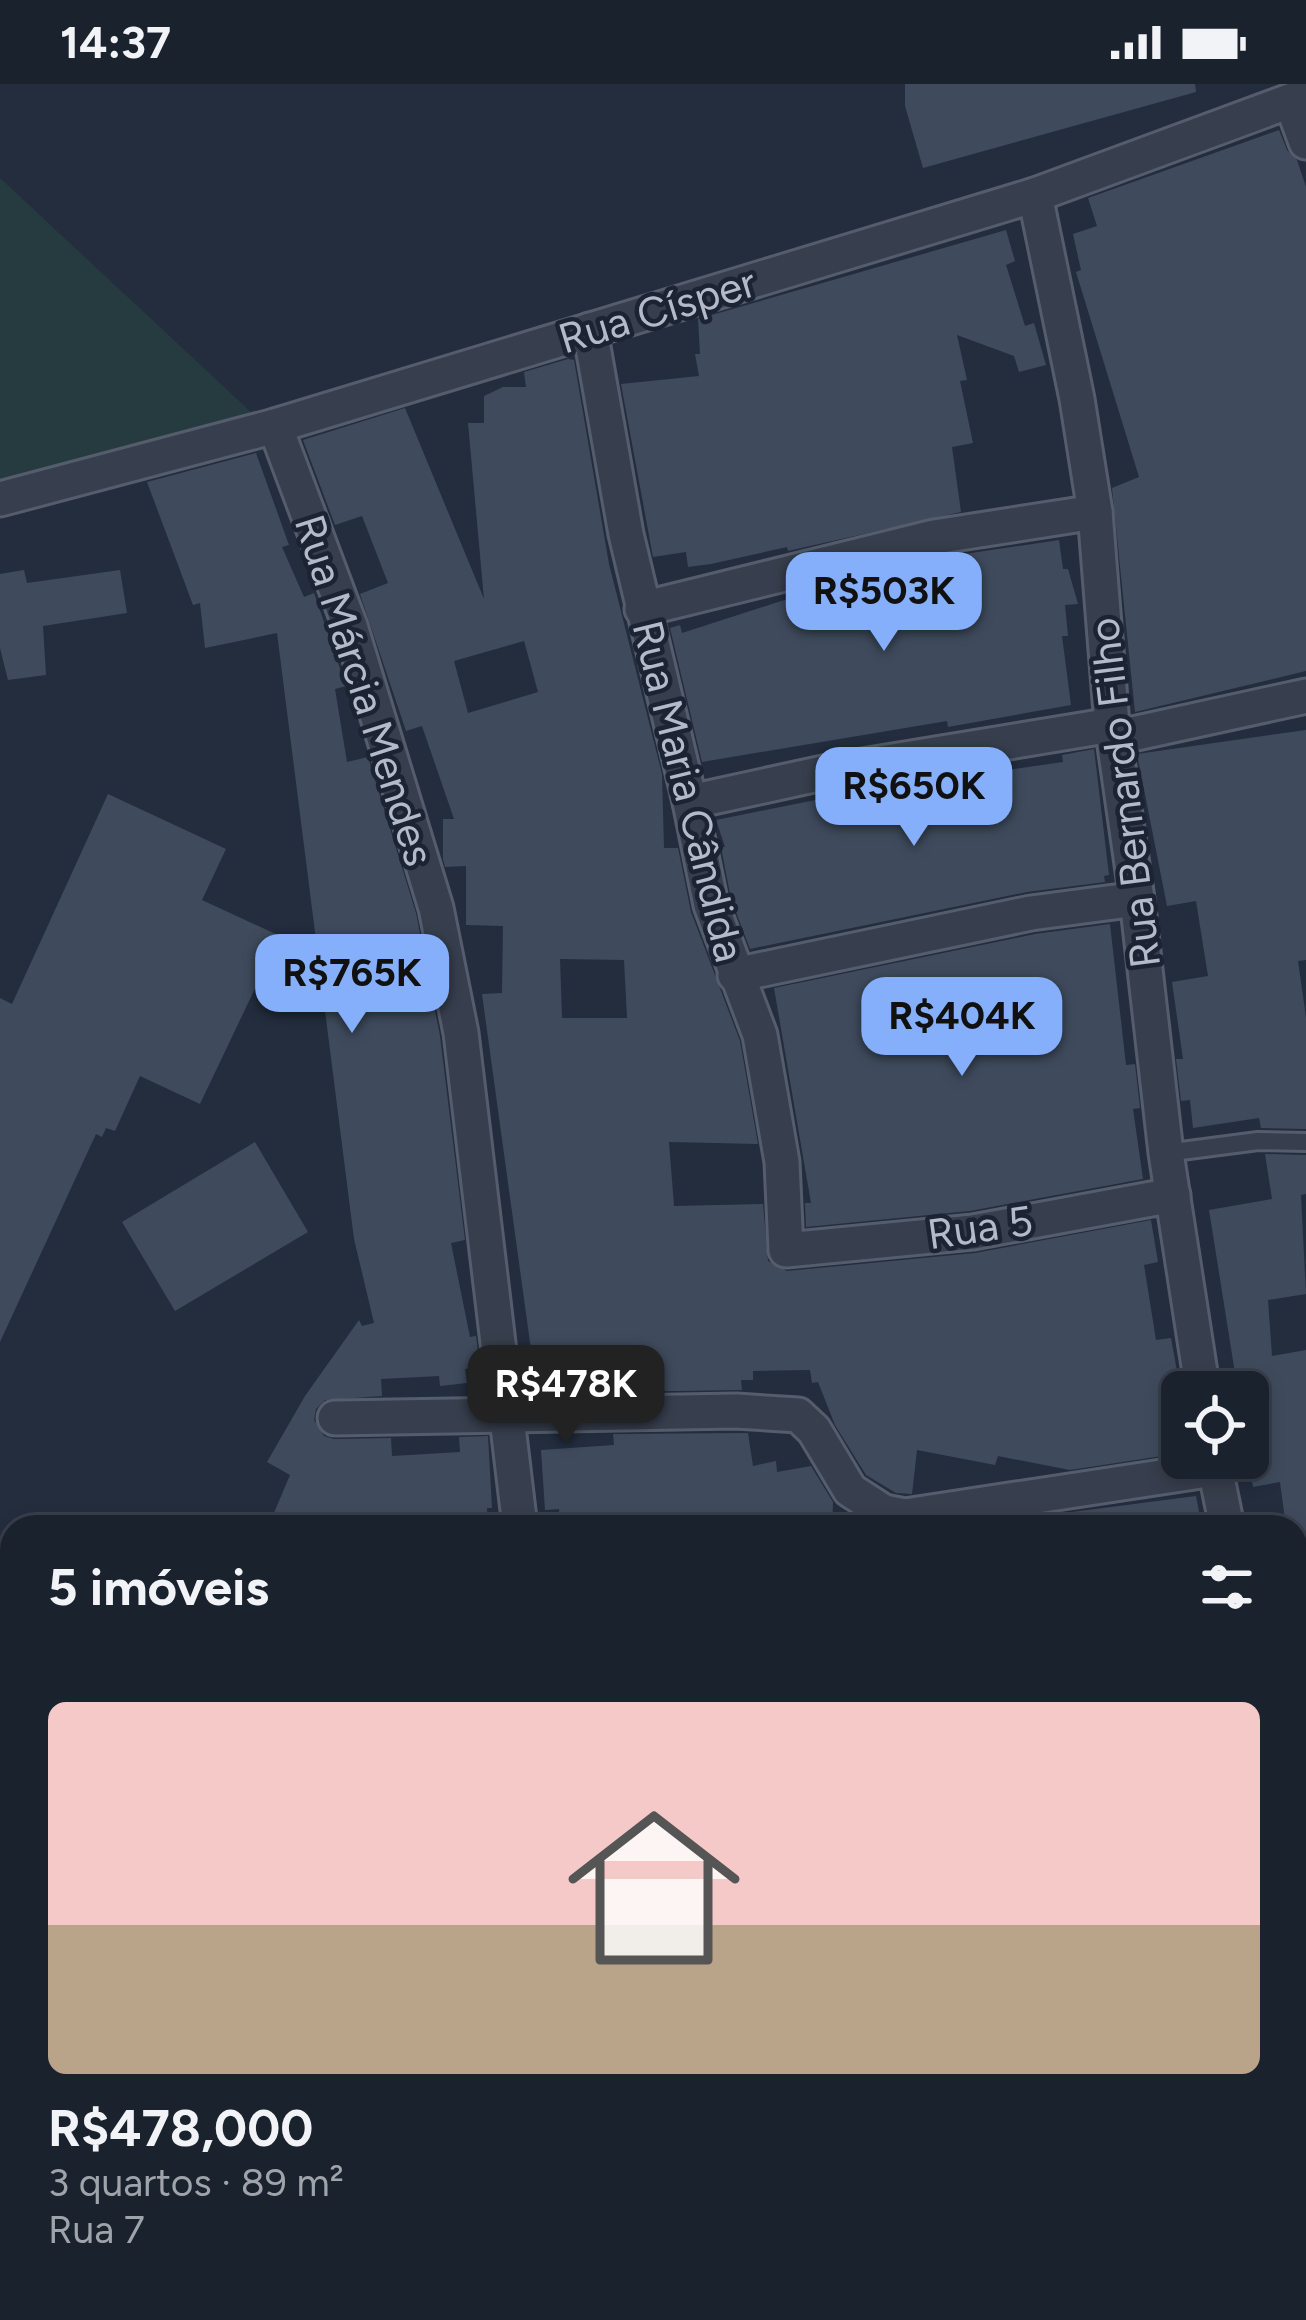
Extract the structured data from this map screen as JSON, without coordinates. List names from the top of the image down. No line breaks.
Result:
{"streets":{"street":["Rua Císper","Rua Márcia Mendes","Rua Maria Cândida","Rua Bernardo Filho","Rua 5"]},"crossings":[["Rua Císper","Rua Márcia Mendes"],["Rua Císper","Rua Maria Cândida"],["Rua Císper","Rua Bernardo Filho"],["Rua Maria Cândida","Rua 5"],["Rua Bernardo Filho","Rua 5"]],"page":{"status":"14:37","price":["R$503K","R$650K","R$765K","R$404K","R$478K"],"heading":"5 imóveis","list":[{"name":"R$478,000","note":"3 quartos · 89 m² · Rua 7"}]}}
